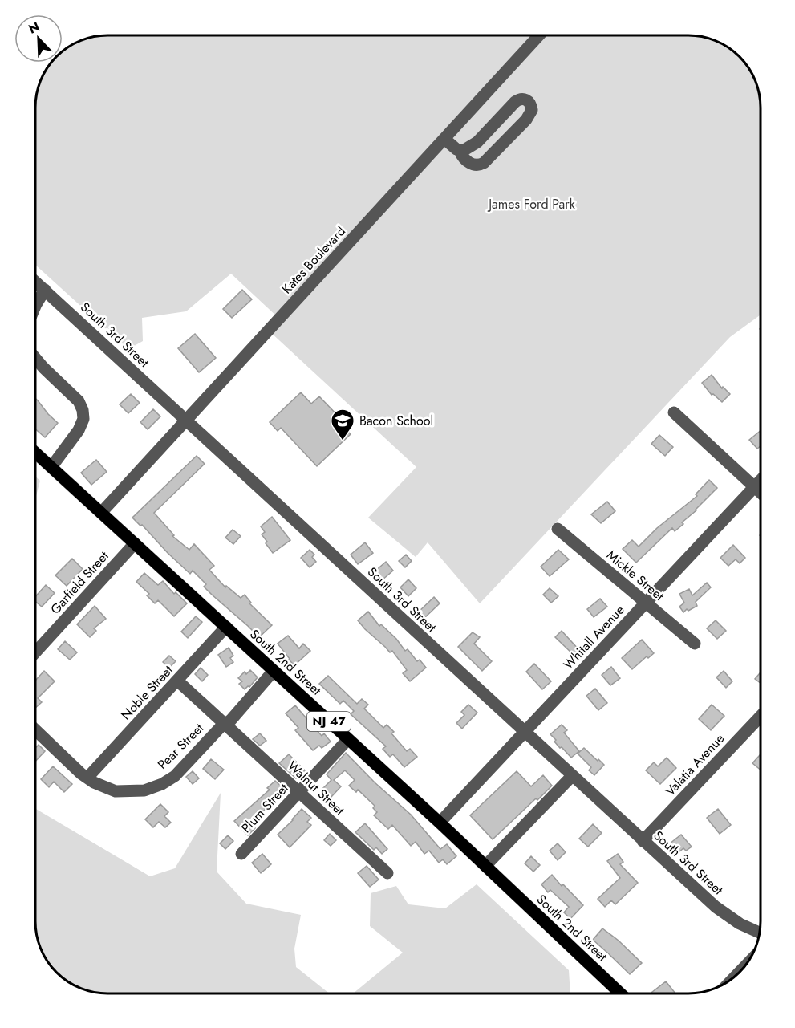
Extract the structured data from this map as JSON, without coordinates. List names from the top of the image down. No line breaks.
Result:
{"streets":{"main road":["South 2nd Street","NJ 47"],"street":["Kates Boulevard","South 3rd Street","Mickle Street","Garfield Street","Whitall Avenue","Noble Street","Pear Street","Valatia Avenue","Walnut Street","Plum Street"]},"crossings":[["Kates Boulevard","South 3rd Street"],["Kates Boulevard","South 2nd Street"],["South 3rd Street","Whitall Avenue"],["South 3rd Street","Valatia Avenue"],["Mickle Street","Whitall Avenue"],["Garfield Street","South 2nd Street"],["Whitall Avenue","South 2nd Street"],["South 2nd Street","Noble Street"],["South 2nd Street","Pear Street"],["South 2nd Street","Plum Street"],["Noble Street","Pear Street"],["Noble Street","Walnut Street"],["Pear Street","Walnut Street"],["Walnut Street","Plum Street"]],"parks":["James Ford Park"],"places":{"school or university":["Bacon School"]},"north":"top left"}
